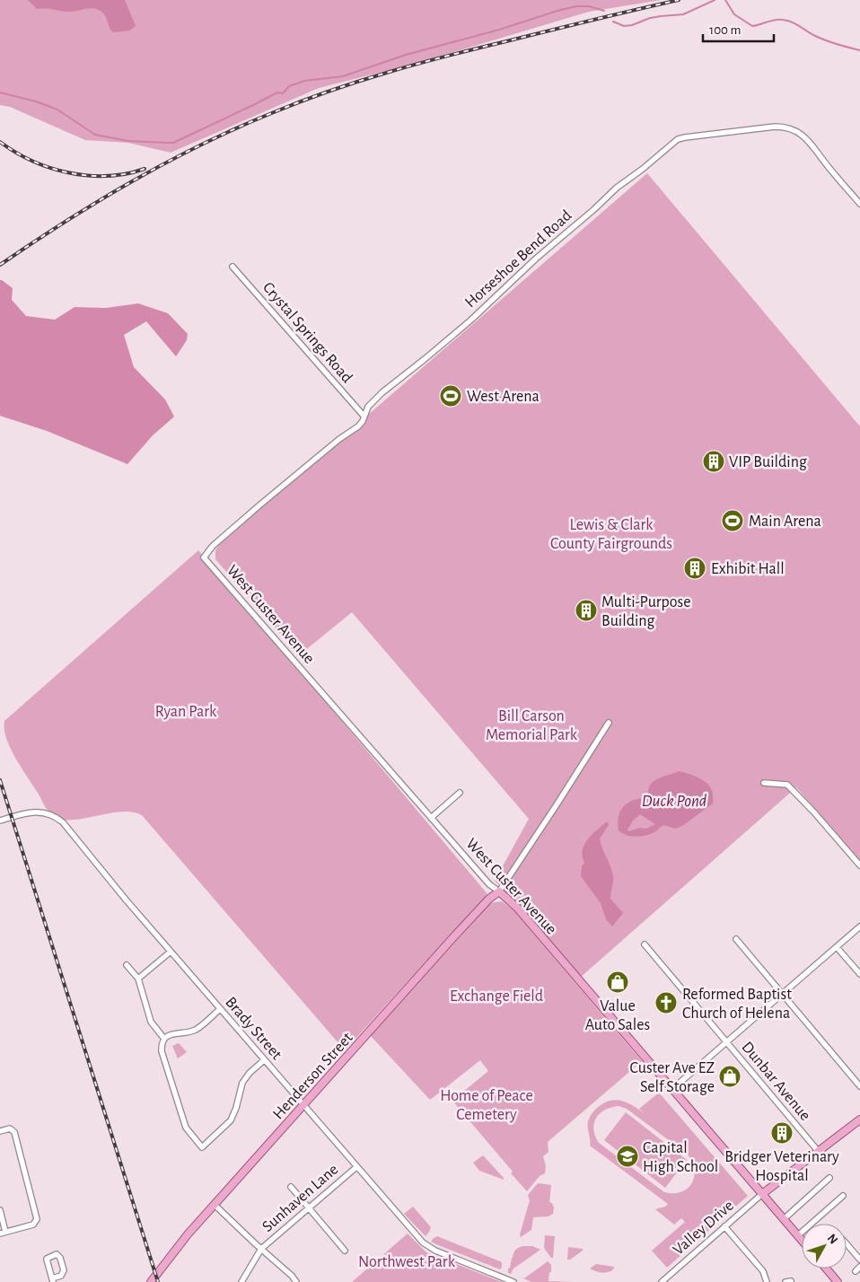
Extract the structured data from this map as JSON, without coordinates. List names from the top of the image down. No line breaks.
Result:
{"streets":{"main road":["West Custer Avenue","Henderson Street"],"street":["Horseshoe Bend Road","Crystal Springs Road","Brady Street","Dunbar Avenue","Sunhaven Lane","Valley Drive"]},"crossings":[["Horseshoe Bend Road","Crystal Springs Road"],["Horseshoe Bend Road","West Custer Avenue"],["West Custer Avenue","Henderson Street"],["West Custer Avenue","Valley Drive"],["Brady Street","Henderson Street"],["Brady Street","Sunhaven Lane"]],"water":["Duck Pond"],"parks":["Lewis & Clark County Fairgrounds","Ryan Park","Bill Carson Memorial Park","Exchange Field","Home of Peace Cemetery","Northwest Park"],"places":{"sports":["West Arena","Main Arena"],"building":["VIP Building","Exhibit Hall","Multi-Purpose Building","Bridger Veterinary Hospital"],"shop":["Value Auto Sales","Custer Ave EZ Self Storage"],"church":["Reformed Baptist Church of Helena"],"school or university":["Capital High School"]},"scale_bar":"100 m","north":"top right"}
